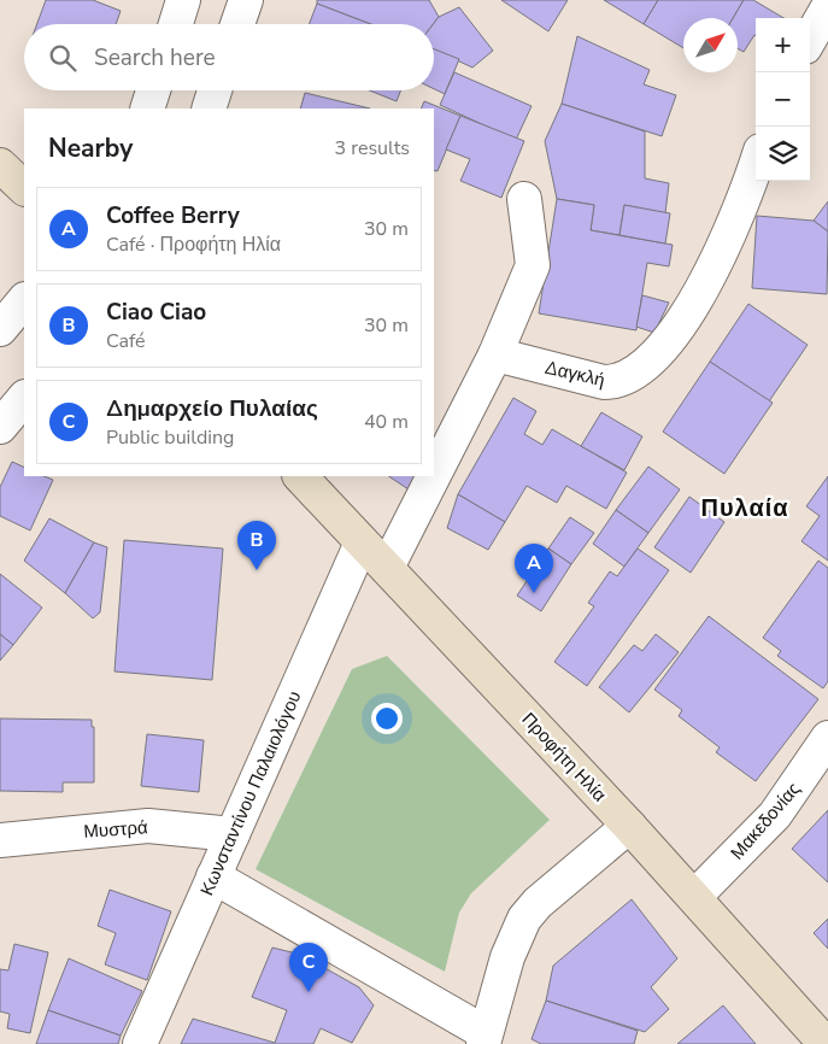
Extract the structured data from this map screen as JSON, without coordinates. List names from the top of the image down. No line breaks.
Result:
{"streets":{"main road":["Προφήτη Ηλία"],"street":["Δαγκλή","Κωνσταντίνου Παλαιολόγου","Μακεδονίας","Μυστρά"]},"crossings":[["Προφήτη Ηλία","Κωνσταντίνου Παλαιολόγου"],["Προφήτη Ηλία","Μακεδονίας"],["Κωνσταντίνου Παλαιολόγου","Μυστρά"]],"districts":["Πυλαία"],"north":"top right","page":{"map_buttons":["+","−"],"search":"Search here","heading":["Nearby","3 results"],"list":[{"mark":"A","name":"Coffee Berry","note":"Café · Προφήτη Ηλία","value":"30 m"},{"mark":"B","name":"Ciao Ciao","note":"Café","value":"30 m"},{"mark":"C","name":"Δημαρχείο Πυλαίας","note":"Public building","value":"40 m"}],"pins":["B","A","C"]}}
